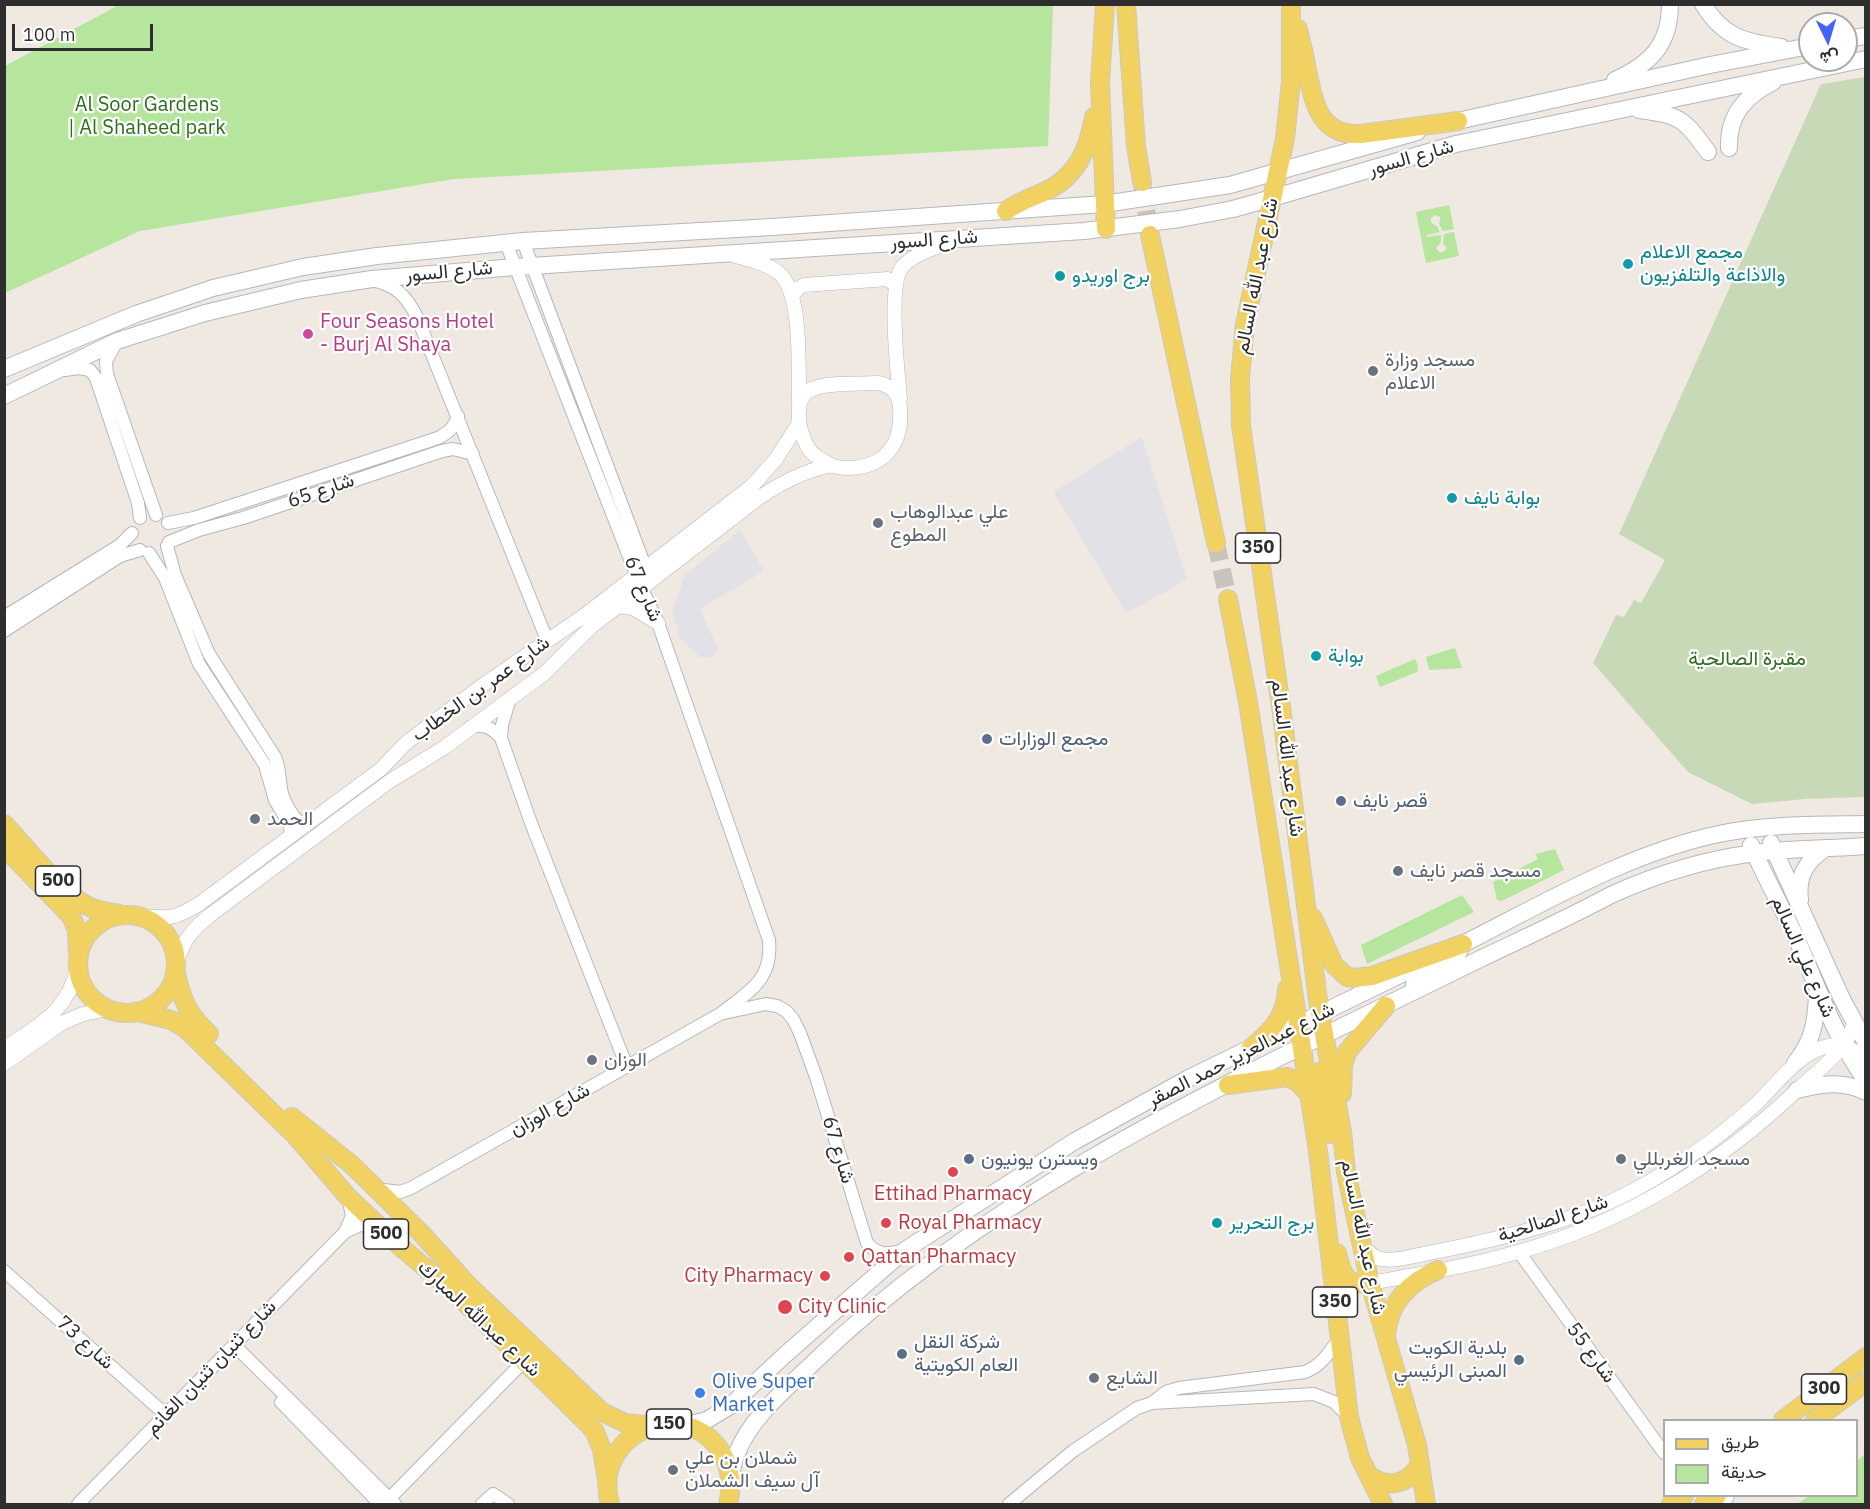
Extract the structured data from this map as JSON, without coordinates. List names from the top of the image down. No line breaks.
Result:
{"streets":{"main road":["شارع السور","شارع عبد الله السالم","350","500","شارع علي السالم","شارع عبدالعزيز حمد الصقر","شارع عبدالله المبارك","300","150"],"street":["شارع 65","شارع 67","شارع عمر بن الخطاب","شارع الوزان","شارع الصالحية","شارع 73","شارع 55","شارع ثنيان ثنيان الغانم"]},"crossings":[["شارع السور","شارع عبد الله السالم"],["شارع السور","شارع 67"],["شارع عبد الله السالم","شارع عبدالعزيز حمد الصقر"],["شارع عبد الله السالم","شارع الصالحية"],["شارع 67","شارع عمر بن الخطاب"],["شارع 67","شارع عبدالعزيز حمد الصقر"],["شارع 67","شارع الوزان"],["شارع عمر بن الخطاب","500"],["شارع عمر بن الخطاب","شارع عبدالله المبارك"],["500","شارع عبدالله المبارك"],["شارع علي السالم","شارع عبدالعزيز حمد الصقر"],["شارع علي السالم","شارع الصالحية"],["شارع عبدالعزيز حمد الصقر","150"],["شارع الوزان","شارع عبدالله المبارك"],["شارع الصالحية","شارع 55"],["شارع عبدالله المبارك","150"],["شارع 73","شارع ثنيان ثنيان الغانم"]],"parks":["Al Soor Gardens | Al Shaheed park","مقبرة الصالحية"],"places":["مجمع الاعلام والاذاعة والتلفزيون","برج اوريدو","Four Seasons Hotel - Burj Al Shaya","مسجد وزارة الاعلام","بوابة نايف","علي عبدالوهاب المطوع","بوابة","مجمع الوزارات","قصر نايف","الحمد","مسجد قصر نايف","الوزان","ويسترن يونيون","مسجد الغربللي","Ettihad Pharmacy","Royal Pharmacy","برج التحرير","Qattan Pharmacy","City Pharmacy","City Clinic","شركة النقل العام الكويتية","بلدية الكويت المبنى الرئيسي","الشايع","Olive Super Market","شملان بن علي آل سيف الشملان"],"legend":["طريق","حديقة"],"scale_bar":"100 m","north":"bottom"}
